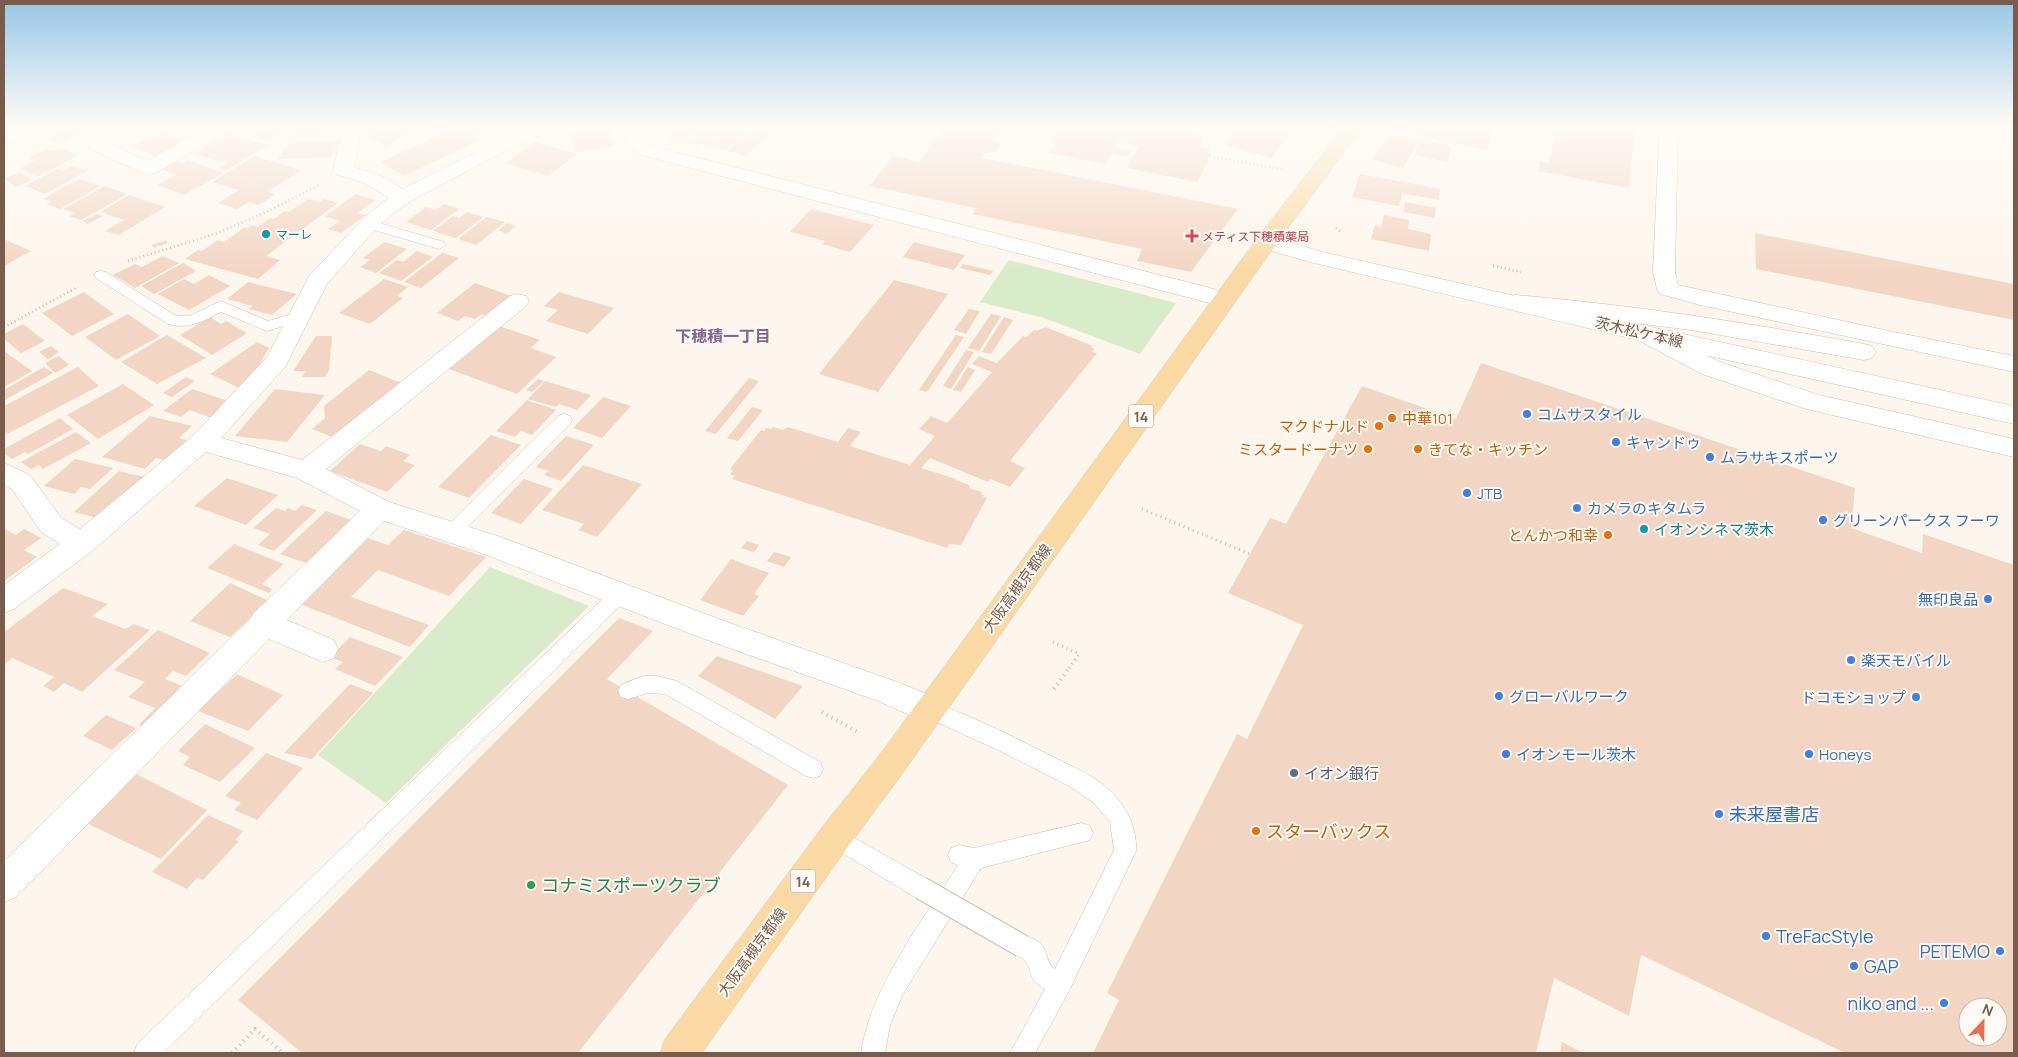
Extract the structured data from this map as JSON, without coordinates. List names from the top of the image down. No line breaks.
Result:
{"streets":{"main road":["14","大阪高槻京都線"],"street":["茨木松ケ本線"]},"crossings":[["茨木松ケ本線","大阪高槻京都線"]],"districts":["下穂積一丁目"],"places":{"other":["マーレ","コムサスタイル","中華101","マクドナルド","キャンドゥ","ミスタードーナツ","きてな・キッチン","ムラサキスポーツ","JTB","カメラのキタムラ","グリーンパークス フーワ","イオンシネマ茨木","とんかつ和幸","無印良品","楽天モバイル","グローバルワーク","ドコモショップ","イオンモール茨木","Honeys","イオン銀行","未来屋書店","スターバックス","コナミスポーツクラブ","TreFacStyle","PETEMO","GAP","niko and ..."],"health":["メティス下穂積薬局"]},"north":"top"}
